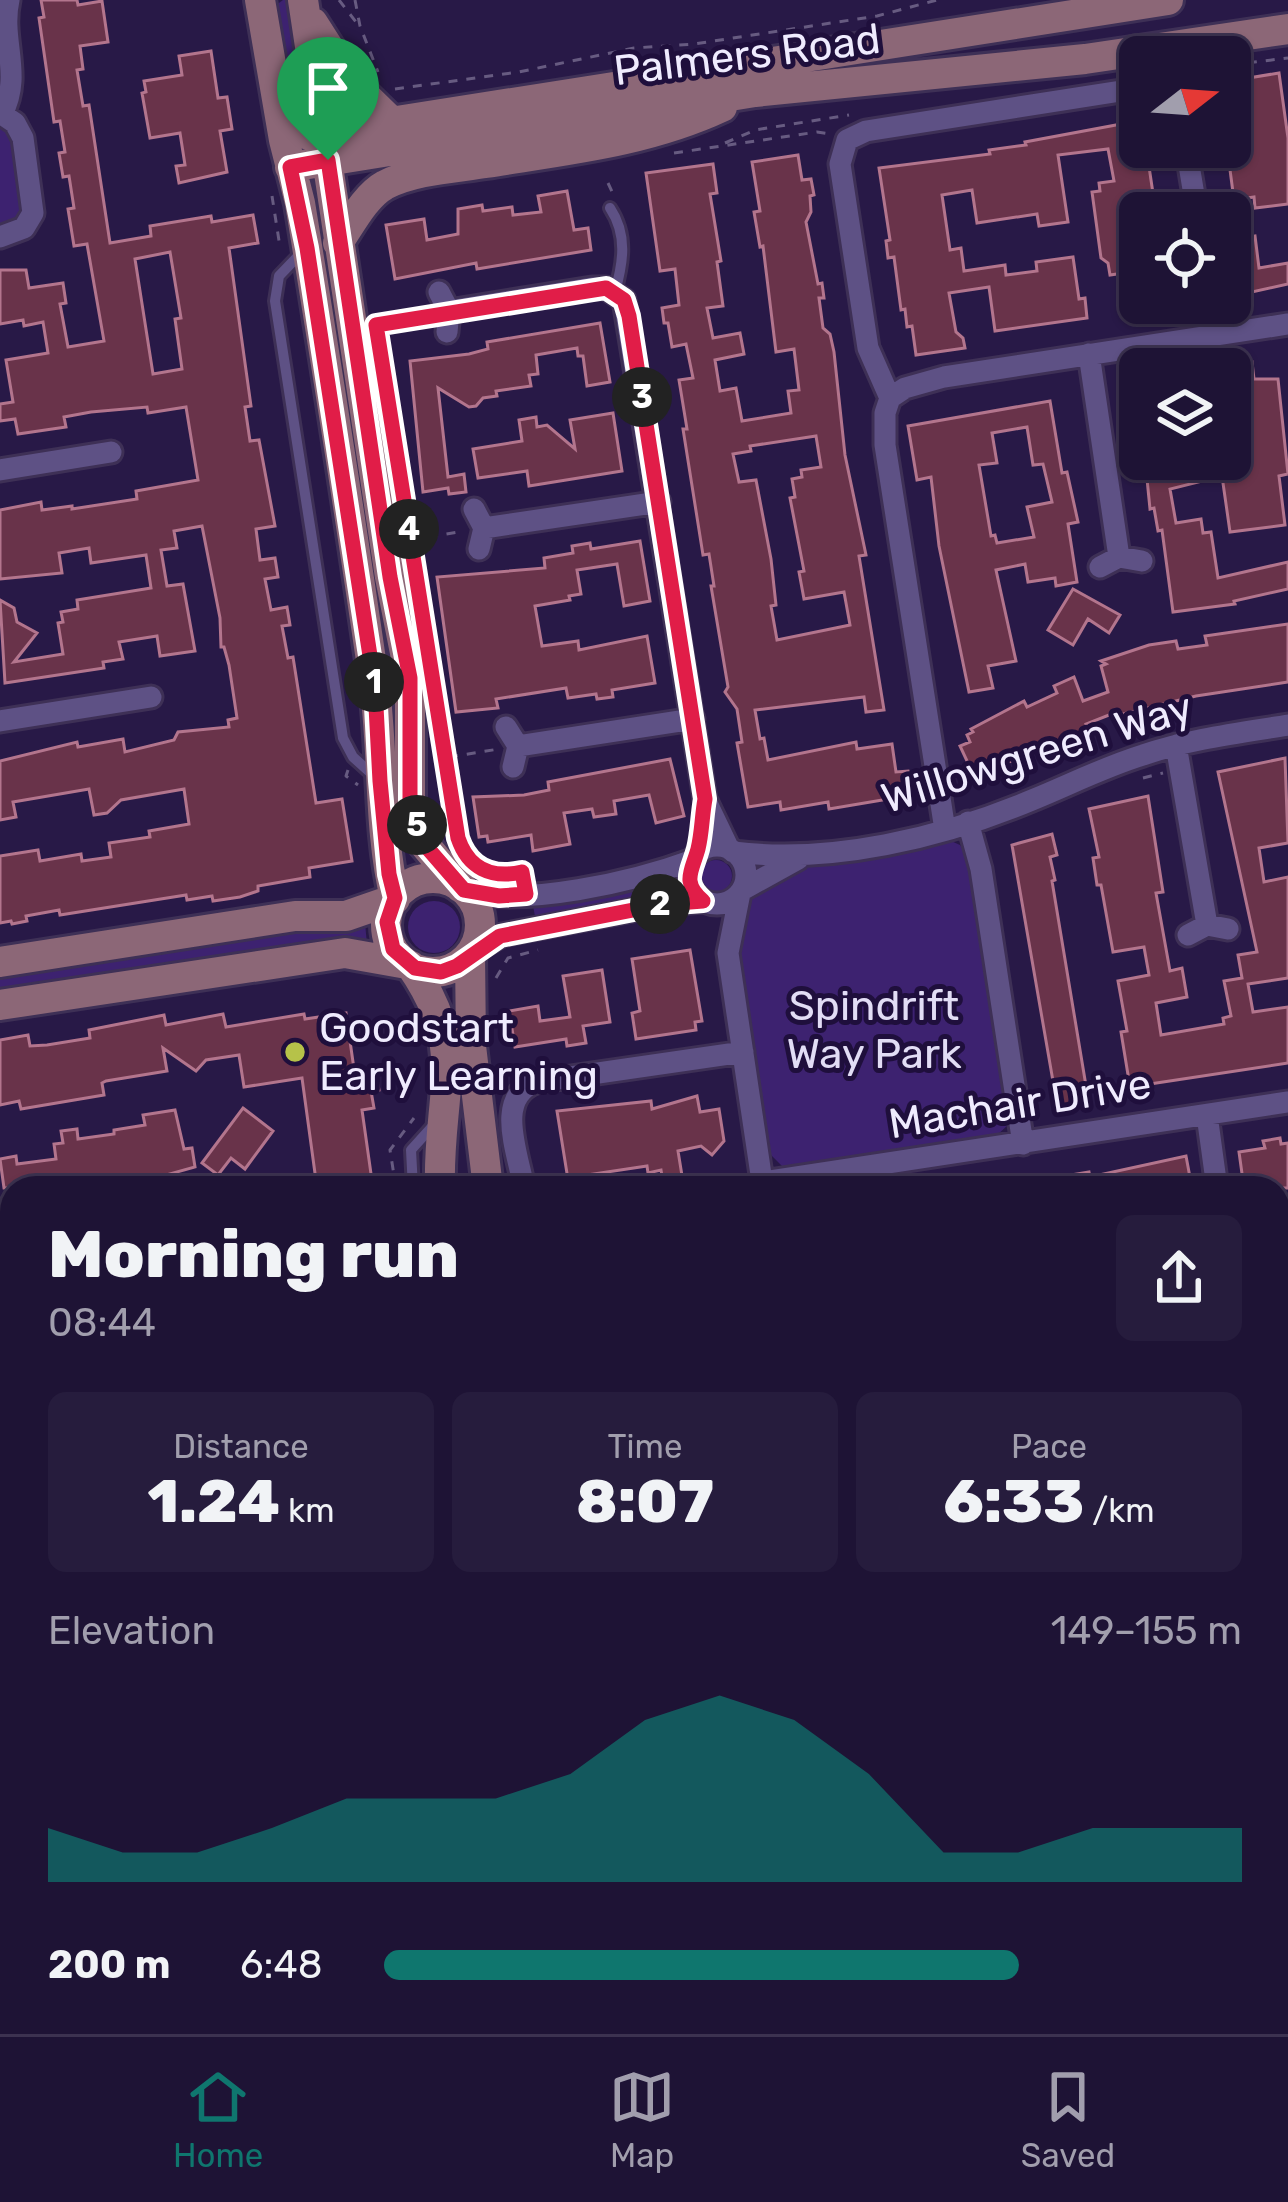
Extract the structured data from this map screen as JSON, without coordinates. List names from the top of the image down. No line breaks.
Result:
{"streets":{"main road":["Palmers Road"],"street":["Willowgreen Way","Machair Drive"]},"parks":["Spindrift Way Park"],"places":["Goodstart Early Learning"],"north":"right","page":{"pins":["3","4","1","5","2"],"heading":["Morning run","08:44"],"stats":[["Distance","1.24 km"],["Time","8:07"],["Pace","6:33 /km"]],"chart":["Elevation","149–155 m"],"list":[{"name":"200 m","note":"6:48"}],"tabs":["Home","Map","Saved"]}}
